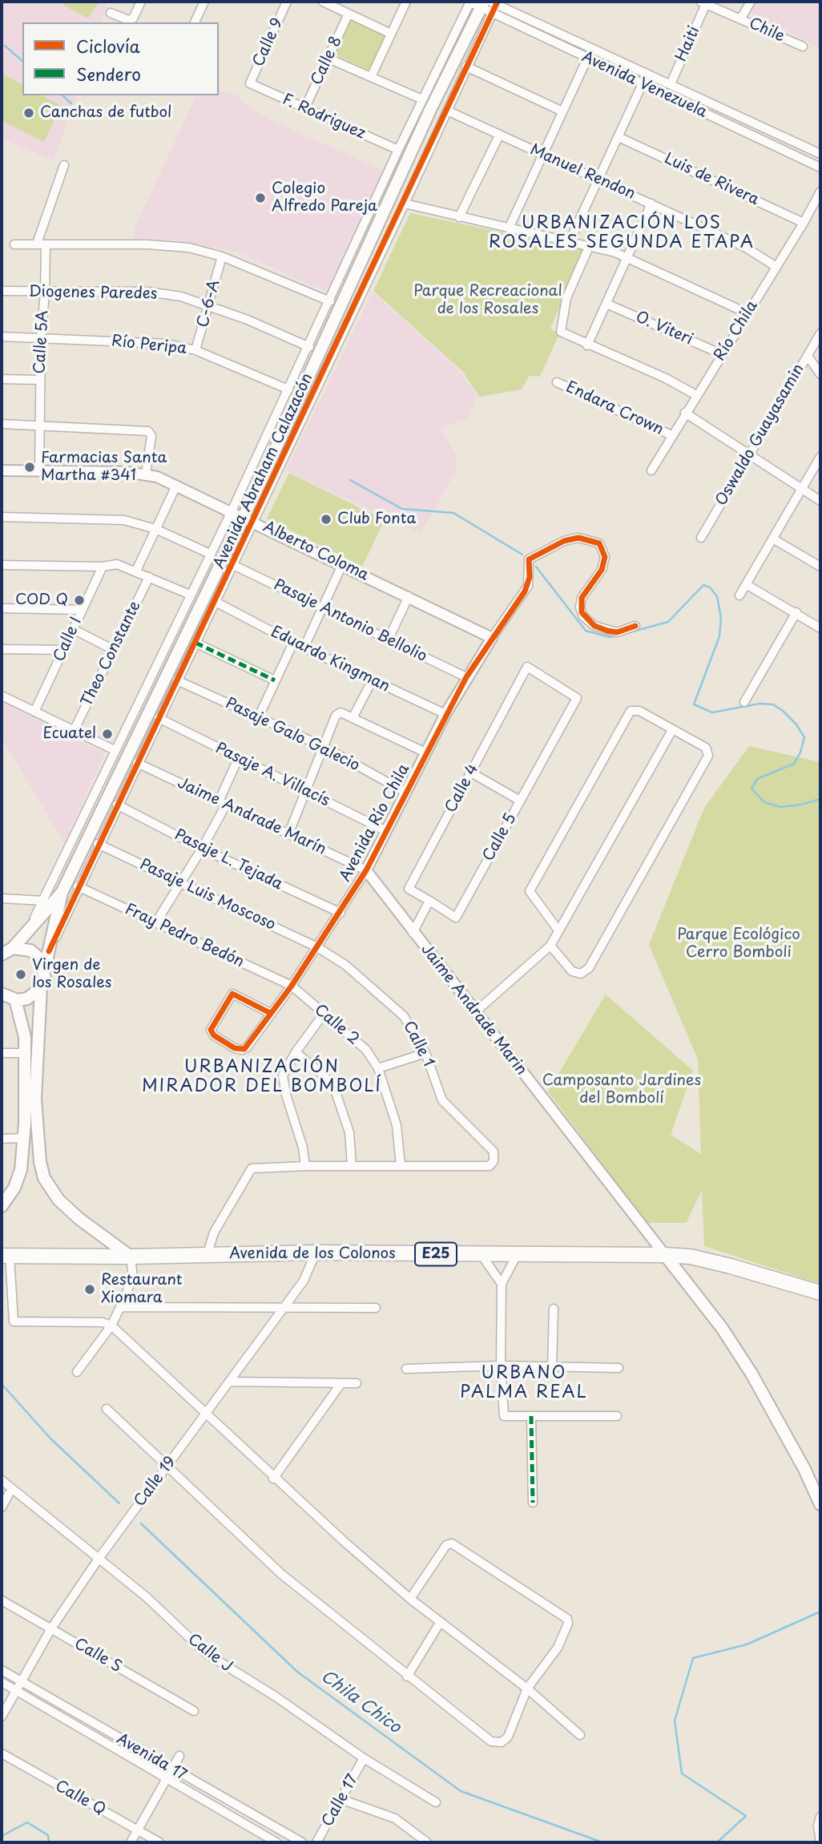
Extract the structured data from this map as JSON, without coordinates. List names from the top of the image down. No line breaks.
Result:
{"streets":{"highway":["Avenida de los Colonos","E25"],"main road":["Avenida Abraham Calazacón"],"street":["Chile","Calle 9","Haiti","Calle 8","Avenida Venezuela","F. Rodriguez","Manuel Rendon","Luis de Rivera","Diogenes Paredes","C-6-A","O. Viteri","Río Chila","Calle 5A","Río Peripa","Endara Crown","Oswaldo Guayasamin","Alberto Coloma","Pasaje Antonio Bellolio","Calle I","Theo Constante","Eduardo Kingman","Pasaje Galo Galecio","Pasaje A. Villacís","Calle 4","Jaime Andrade Marín","Avenida Río Chila","Calle 5","Pasaje L. Tejada","Pasaje Luis Moscoso","Fray Pedro Bedón","Jaime Andrade Marin","Calle 2","Calle 1","Calle 19","Calle J","Calle S","Avenida 17","Calle Q","Calle 17"]},"crossings":[["Chile","Haiti"],["Calle 9","F. Rodriguez"],["Haiti","Avenida Venezuela"],["Calle 8","F. Rodriguez"],["Avenida Venezuela","Avenida Abraham Calazacón"],["F. Rodriguez","Avenida Abraham Calazacón"],["Manuel Rendon","Río Chila"],["Manuel Rendon","Avenida Abraham Calazacón"],["Luis de Rivera","Río Chila"],["Diogenes Paredes","C-6-A"],["Diogenes Paredes","Calle 5A"],["Diogenes Paredes","Avenida Abraham Calazacón"],["C-6-A","Río Peripa"],["O. Viteri","Río Chila"],["Río Chila","Endara Crown"],["Calle 5A","Río Peripa"],["Calle 5A","Alberto Coloma"],["Río Peripa","Avenida Abraham Calazacón"],["Avenida Abraham Calazacón","Alberto Coloma"],["Avenida Abraham Calazacón","Pasaje Antonio Bellolio"],["Avenida Abraham Calazacón","Eduardo Kingman"],["Avenida Abraham Calazacón","Pasaje Galo Galecio"],["Avenida Abraham Calazacón","Pasaje A. Villacís"],["Avenida Abraham Calazacón","Jaime Andrade Marín"],["Avenida Abraham Calazacón","Pasaje L. Tejada"],["Avenida Abraham Calazacón","Pasaje Luis Moscoso"],["Avenida Abraham Calazacón","Fray Pedro Bedón"],["Alberto Coloma","Avenida Río Chila"],["Pasaje Antonio Bellolio","Avenida Río Chila"],["Eduardo Kingman","Avenida Río Chila"],["Pasaje Galo Galecio","Avenida Río Chila"],["Pasaje A. Villacís","Avenida Río Chila"],["Calle 4","Calle 5"],["Jaime Andrade Marín","Avenida Río Chila"],["Jaime Andrade Marín","Jaime Andrade Marin"],["Avenida Río Chila","Pasaje L. Tejada"],["Avenida Río Chila","Pasaje Luis Moscoso"],["Avenida Río Chila","Fray Pedro Bedón"],["Avenida Río Chila","Jaime Andrade Marin"],["Avenida Río Chila","Calle 2"],["Avenida Río Chila","Calle 1"],["Pasaje Luis Moscoso","Calle 1"],["Fray Pedro Bedón","Calle 2"],["Jaime Andrade Marin","Avenida de los Colonos"],["Calle 2","Calle 1"],["Avenida de los Colonos","Calle 19"],["Calle 19","Calle J"],["Calle 19","Calle S"],["Calle 19","Avenida 17"],["Calle J","Calle 17"]],"districts":["URBANIZACIÓN LOS ROSALES SEGUNDA ETAPA","URBANIZACIÓN MIRADOR DEL BOMBOLÍ","URBANO PALMA REAL"],"water":["Chila Chico"],"parks":["Parque Recreacional de los Rosales","Parque Ecológico Cerro Bomboli","Camposanto Jardines del Bombolí"],"places":["Canchas de futbol","Colegio Alfredo Pareja","Farmacias Santa Martha #341","Club Fonta","COD Q","Ecuatel","Virgen de los Rosales","Restaurant Xiomara"],"legend":["Ciclovía","Sendero"]}
